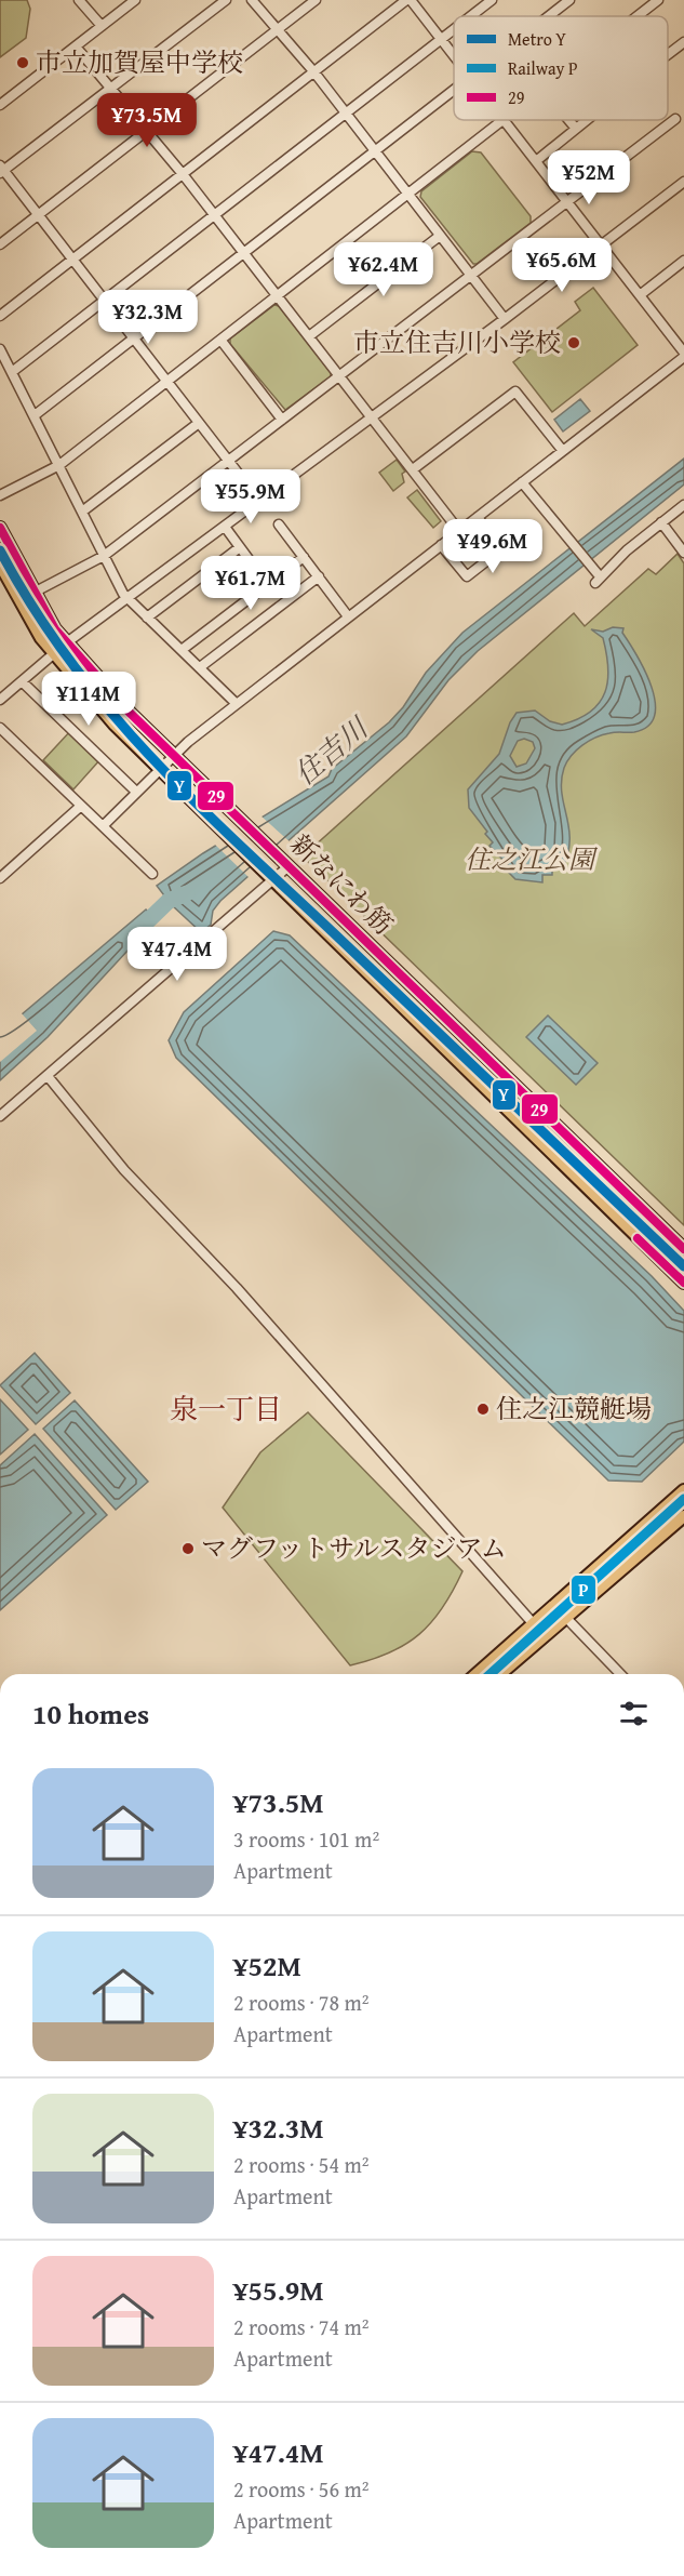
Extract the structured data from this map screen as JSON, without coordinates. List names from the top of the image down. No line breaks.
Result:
{"streets":{"main road":["新なにわ筋"]},"districts":["泉一丁目"],"water":["住吉川"],"parks":["住之江公園"],"places":["市立加賀屋中学校","市立住吉川小学校","住之江競艇場","マグフットサルスタジアム"],"lines":["transit line 29","metro line Y","rail line P"],"legend":["Metro Y","Railway P","29"],"page":{"price":["¥73.5M","¥52M","¥65.6M","¥62.4M","¥32.3M","¥55.9M","¥49.6M","¥61.7M","¥114M","¥47.4M"],"heading":"10 homes","list":[{"name":"¥73.5M","note":"3 rooms · 101 m² · Apartment"},{"name":"¥52M","note":"2 rooms · 78 m² · Apartment"},{"name":"¥32.3M","note":"2 rooms · 54 m² · Apartment"},{"name":"¥55.9M","note":"2 rooms · 74 m² · Apartment"},{"name":"¥47.4M","note":"2 rooms · 56 m² · Apartment"}]}}
